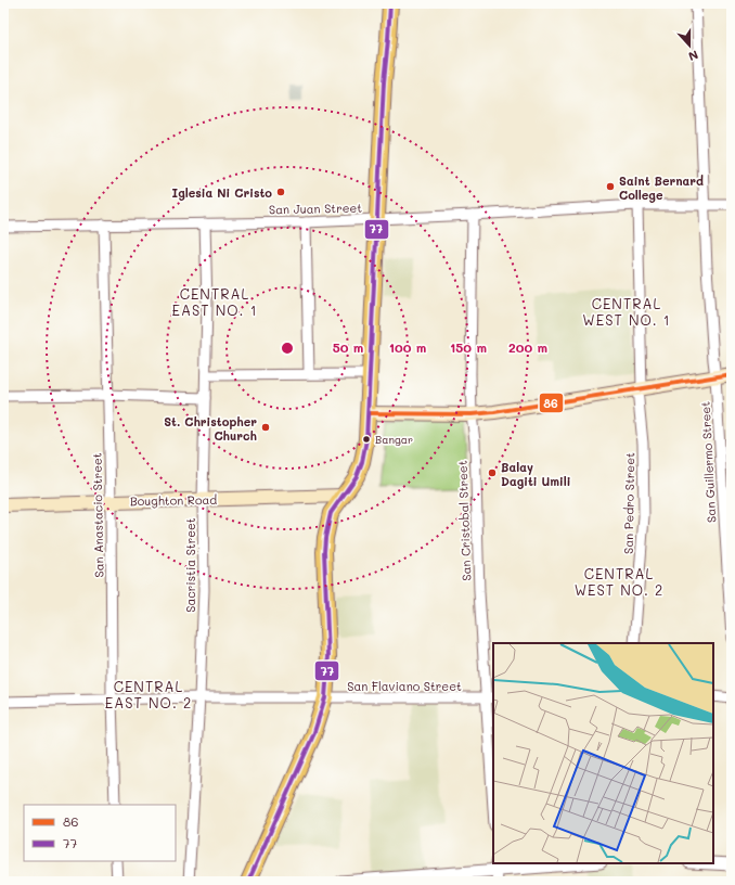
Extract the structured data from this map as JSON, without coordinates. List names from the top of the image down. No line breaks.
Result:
{"streets":{"main road":["Boughton Road"],"street":["San Juan Street","San Guillermo Street","San Pedro Street","San Anastacio Street","San Cristobal Street","Sacristia Street","San Flaviano Street"]},"crossings":[["San Juan Street","San Guillermo Street"],["San Juan Street","San Pedro Street"],["San Juan Street","San Anastacio Street"],["San Juan Street","San Cristobal Street"],["San Juan Street","Sacristia Street"],["Boughton Road","San Anastacio Street"],["Boughton Road","Sacristia Street"],["San Anastacio Street","San Flaviano Street"],["San Cristobal Street","San Flaviano Street"],["Sacristia Street","San Flaviano Street"]],"districts":["CENTRAL EAST NO. 1","CENTRAL WEST NO. 1","CENTRAL WEST NO. 2","CENTRAL EAST NO. 2"],"places":["Saint Bernard College","Iglesia Ni Cristo","St. Christopher Church","Bangar","Balay Dagiti Umili"],"lines":["transit line 77","transit line 86"],"legend":["86","77"],"north":"bottom","rings":["50 m","100 m","150 m","200 m"]}
